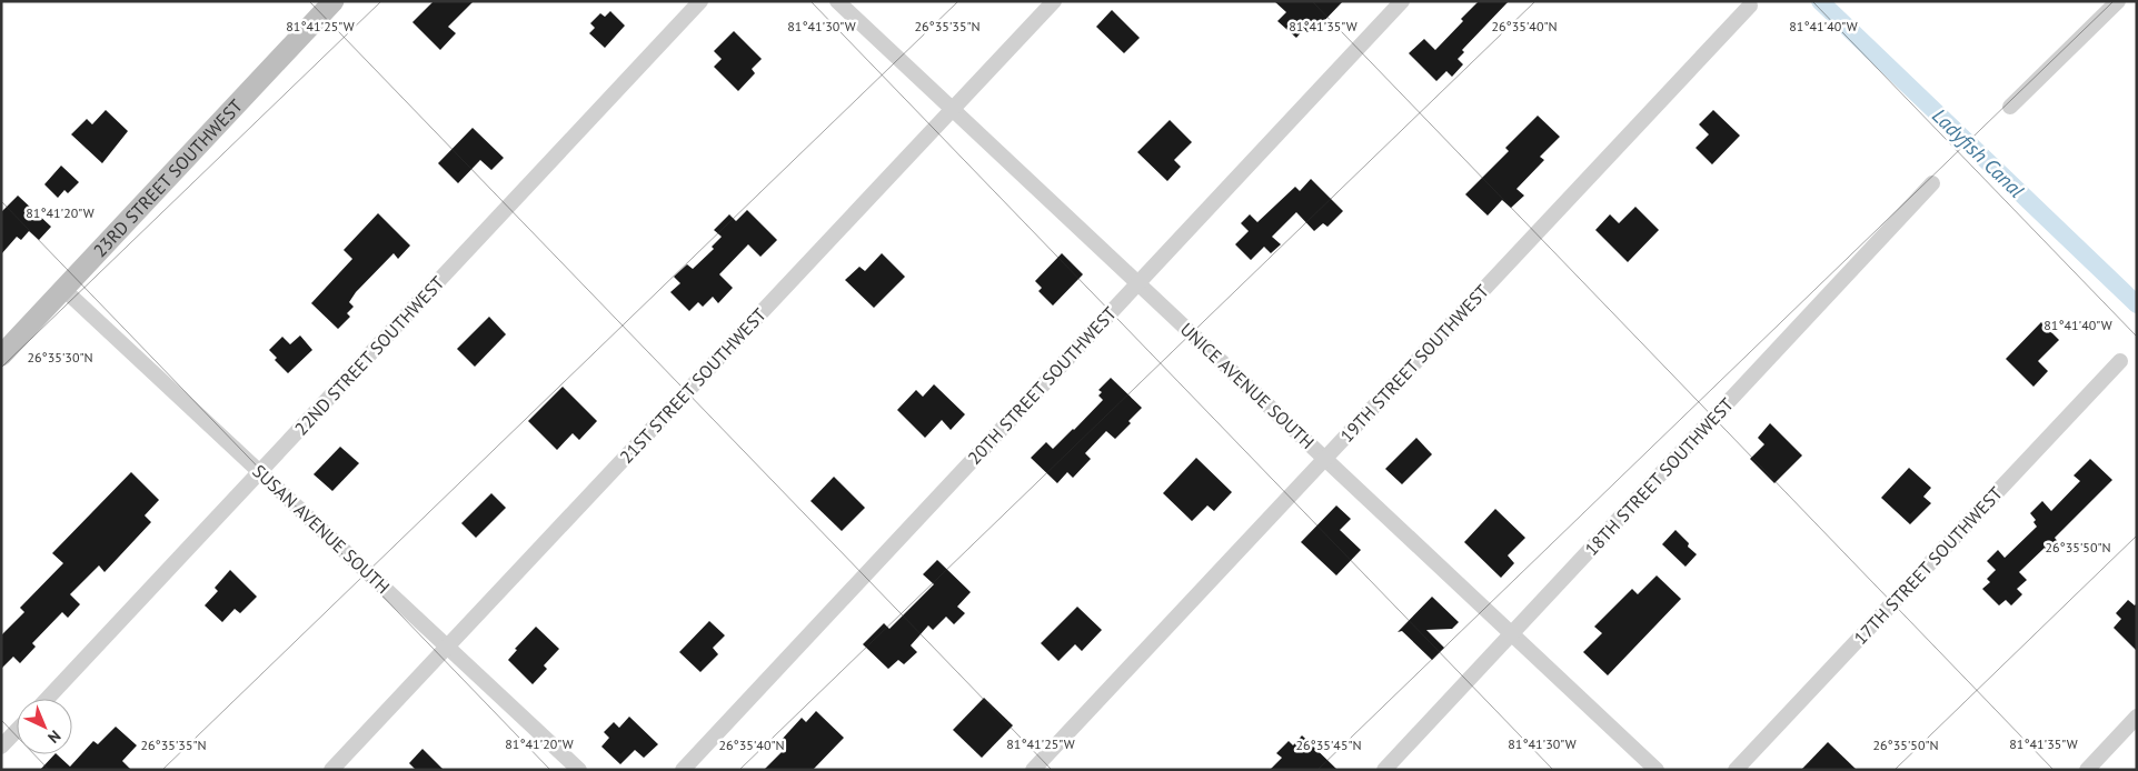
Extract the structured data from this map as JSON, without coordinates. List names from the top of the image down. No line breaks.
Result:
{"streets":{"street":["23RD STREET SOUTHWEST","22ND STREET SOUTHWEST","19TH STREET SOUTHWEST","21ST STREET SOUTHWEST","20TH STREET SOUTHWEST","UNICE AVENUE SOUTH","18TH STREET SOUTHWEST","SUSAN AVENUE SOUTH","17TH STREET SOUTHWEST"]},"crossings":[["23RD STREET SOUTHWEST","SUSAN AVENUE SOUTH"],["22ND STREET SOUTHWEST","SUSAN AVENUE SOUTH"],["19TH STREET SOUTHWEST","UNICE AVENUE SOUTH"],["21ST STREET SOUTHWEST","UNICE AVENUE SOUTH"],["21ST STREET SOUTHWEST","SUSAN AVENUE SOUTH"],["20TH STREET SOUTHWEST","UNICE AVENUE SOUTH"],["UNICE AVENUE SOUTH","18TH STREET SOUTHWEST"]],"water":["Ladyfish Canal"],"north":"bottom right","coordinates":["26°35'35\"N","26°35'40\"N","81°41'25\"W","81°41'30\"W","81°41'35\"W","81°41'40\"W","81°41'20\"W","26°35'30\"N","26°35'50\"N","26°35'45\"N"]}
